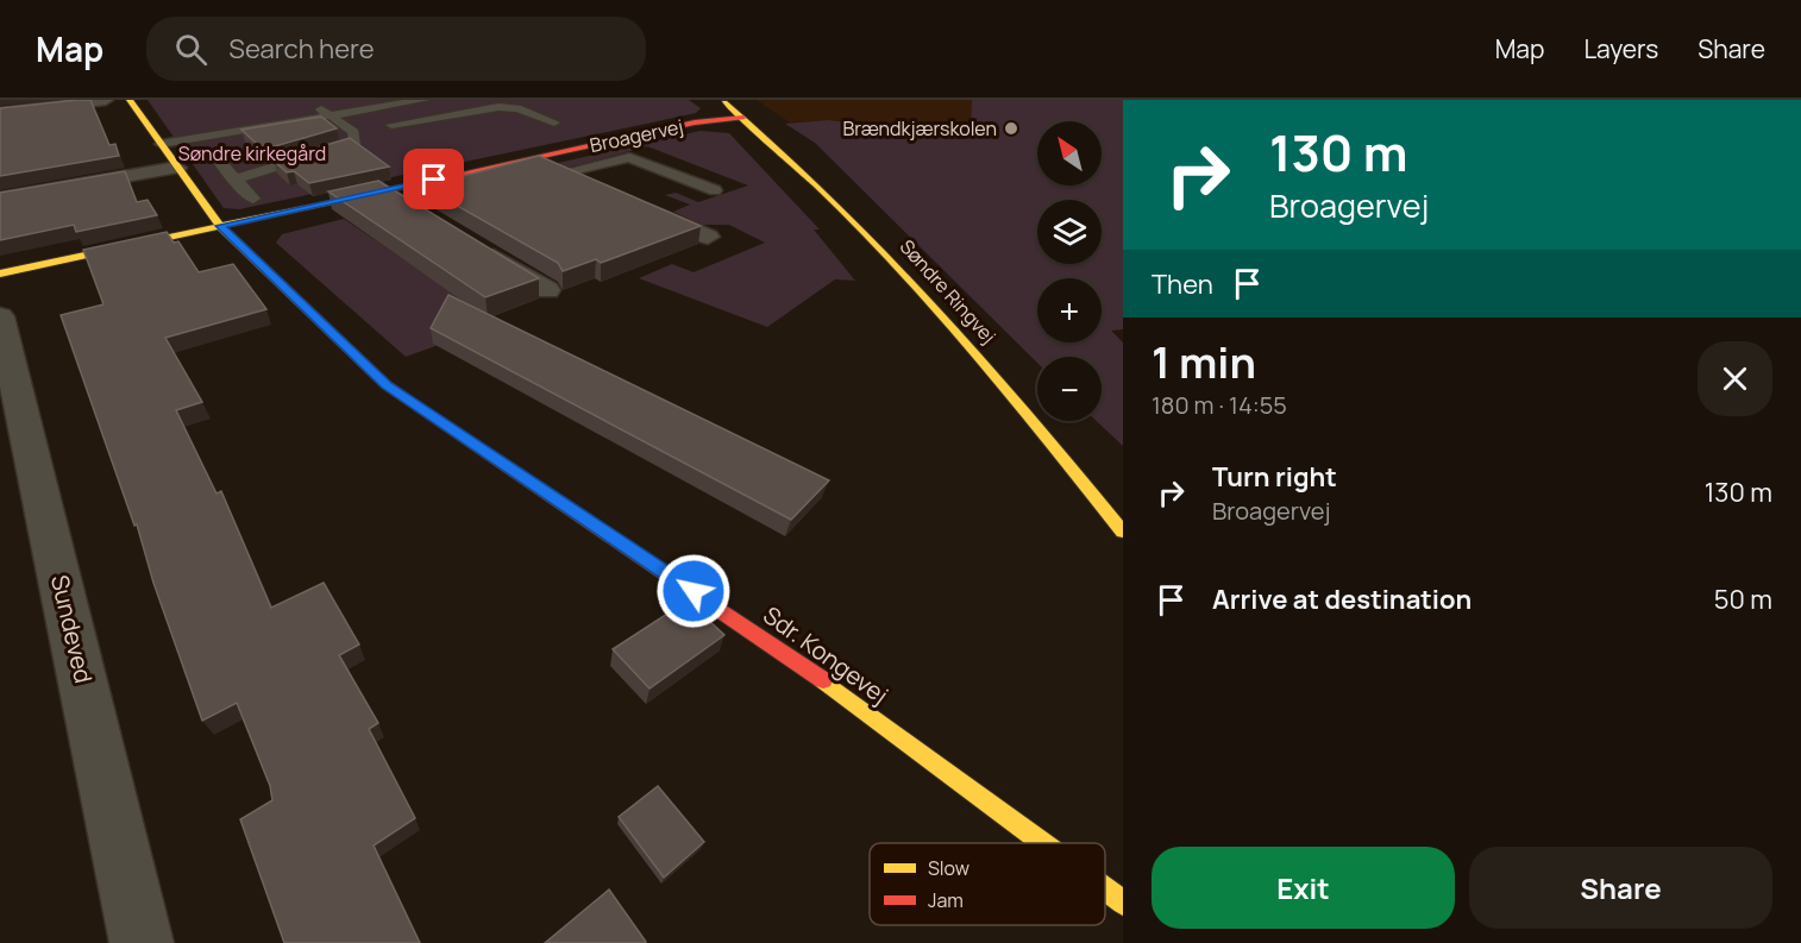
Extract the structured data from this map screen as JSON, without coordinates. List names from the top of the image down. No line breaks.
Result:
{"streets":{"street":["Broagervej","Søndre Ringvej","Sundeved","Sdr. Kongevej"]},"crossings":[["Broagervej","Søndre Ringvej"],["Broagervej","Sdr. Kongevej"]],"parks":["Søndre kirkegård"],"places":["Brændkjærskolen"],"legend":["Slow","Jam"],"north":"top left","page":{"header":"Map","search":"Search here","nav":["Map","Layers","Share"],"turn":["130 m","Broagervej"],"map_buttons":["+","−"],"then":"Then","heading":["1 min","180 m · 14:55"],"list":[{"name":"Turn right","note":"Broagervej","value":"130 m"},{"name":"Arrive at destination","value":"50 m"}],"buttons":["Exit","Share"]}}
